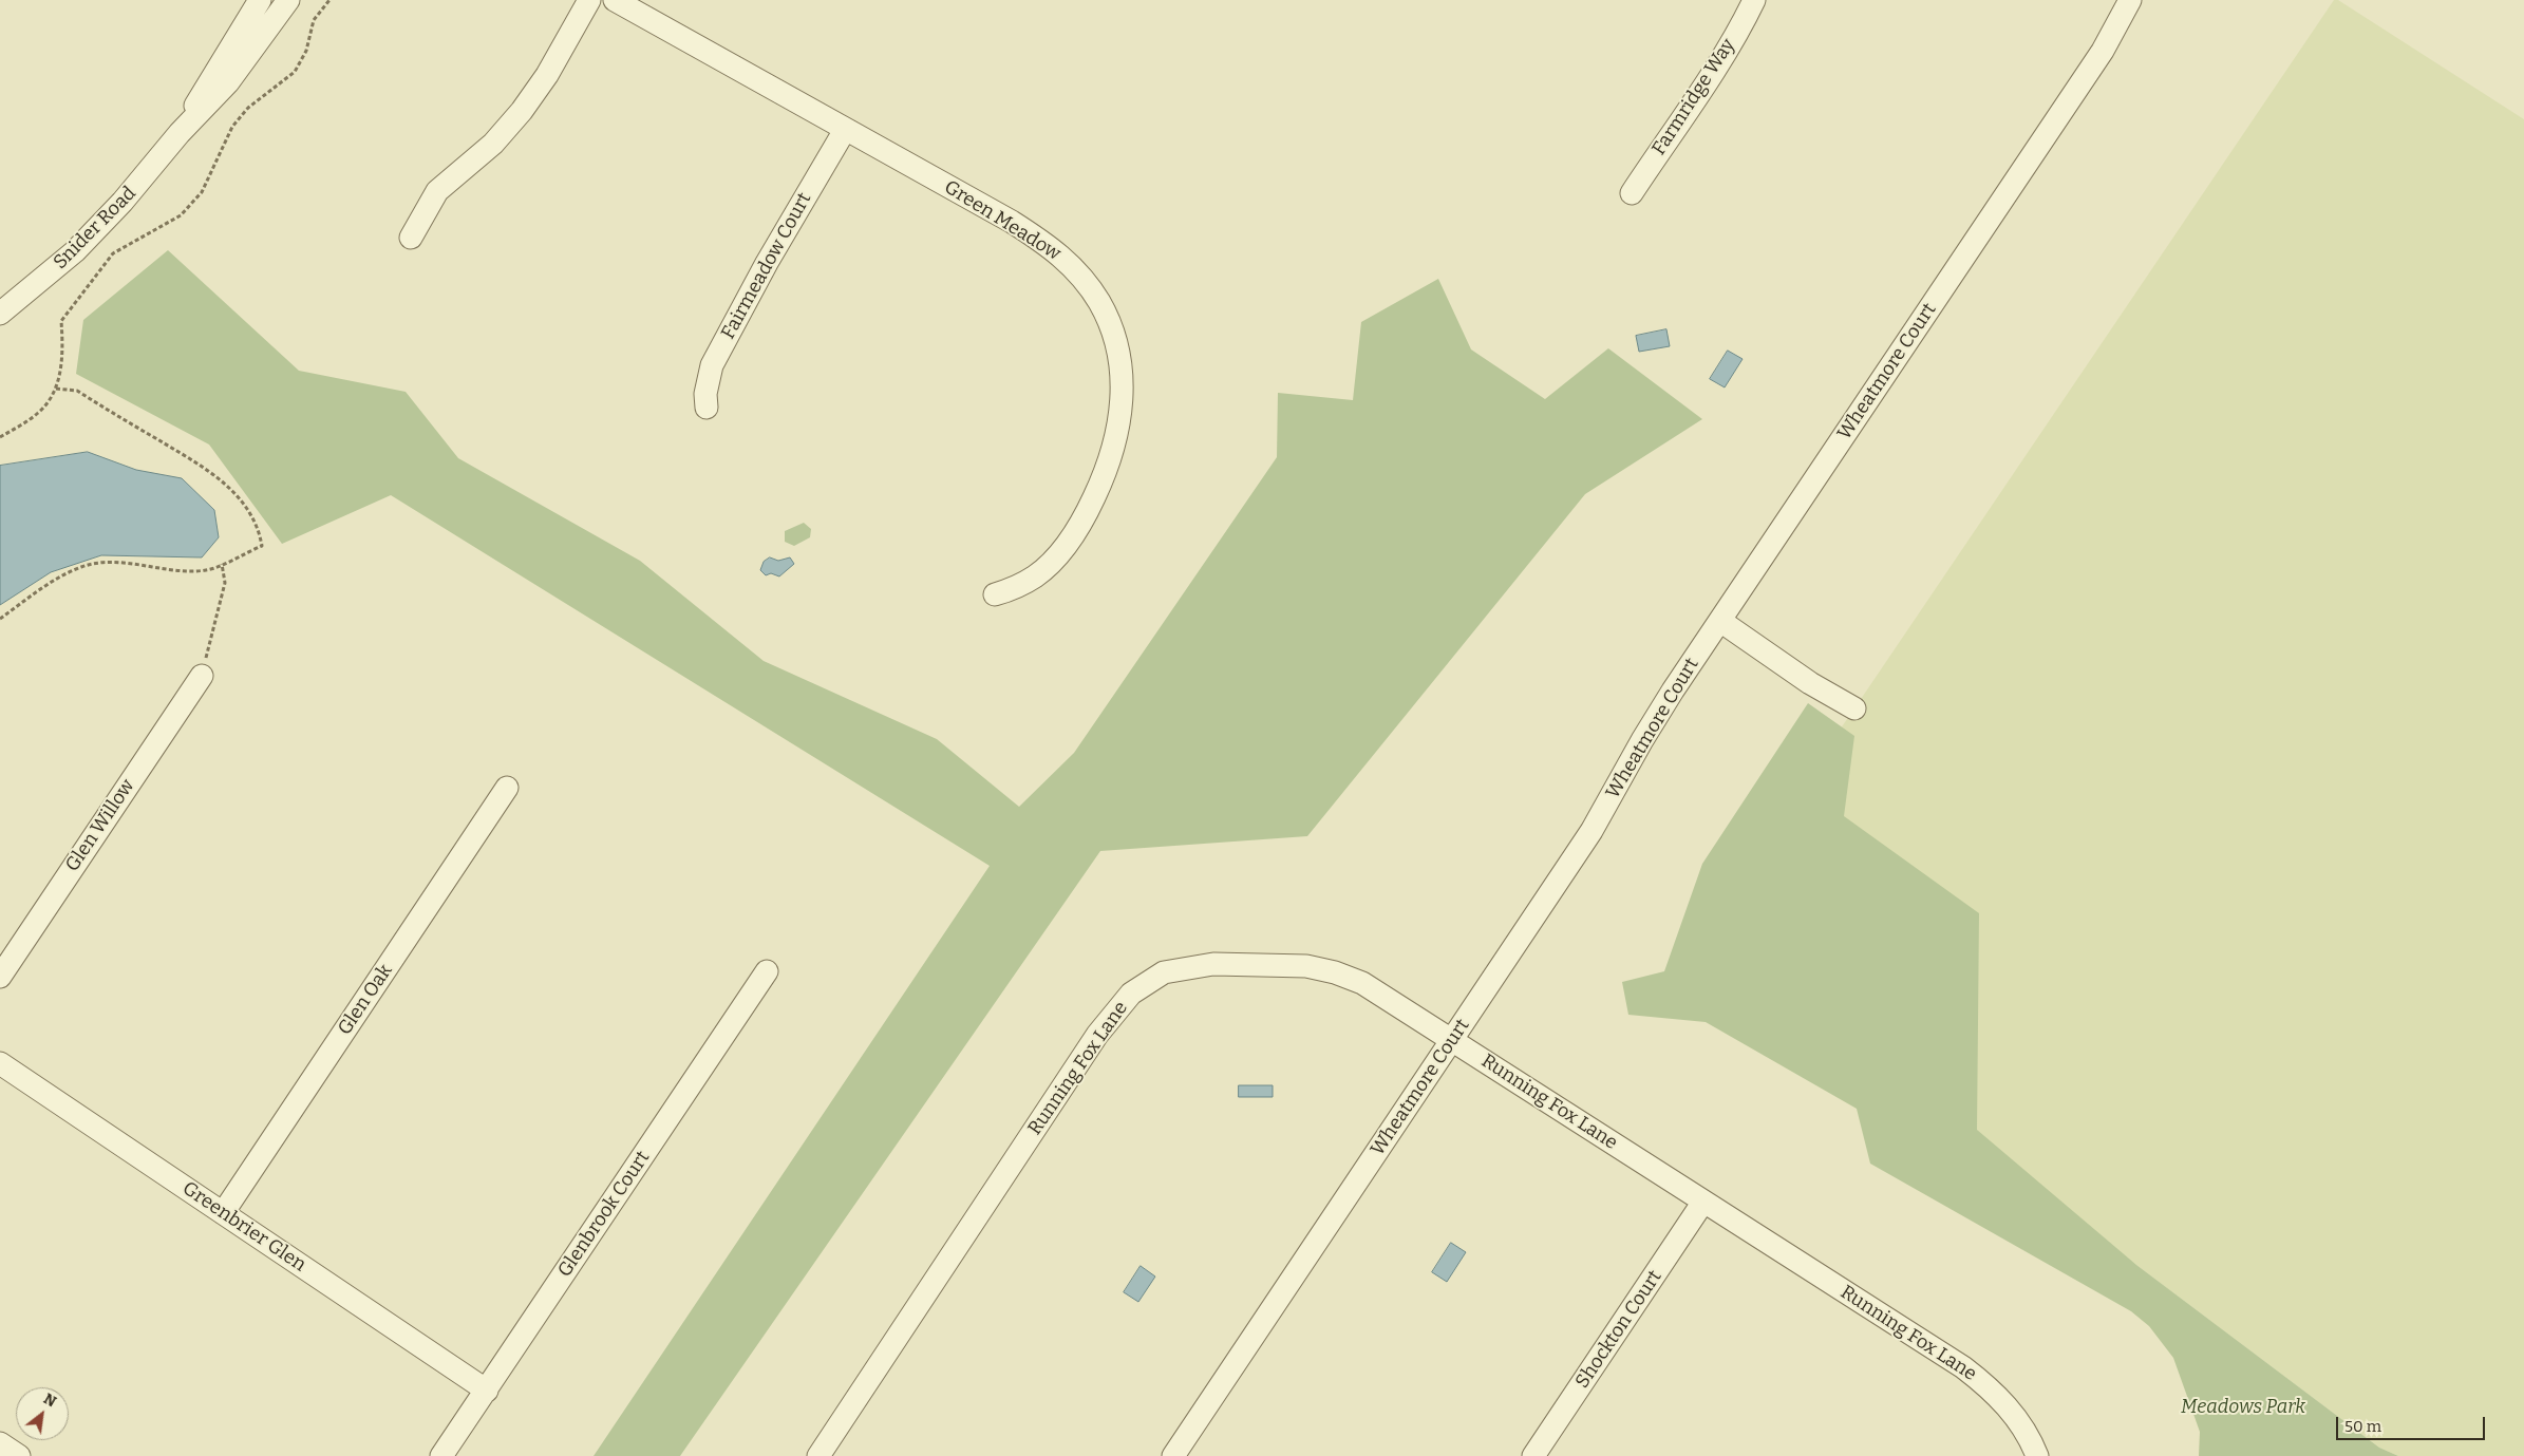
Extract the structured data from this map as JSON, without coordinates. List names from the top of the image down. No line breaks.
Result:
{"streets":{"street":["Farmridge Way","Green Meadow","Snider Road","Fairmeadow Court","Wheatmore Court","Glen Willow","Glen Oak","Running Fox Lane","Glenbrook Court","Greenbrier Glen","Shockton Court"]},"crossings":[["Green Meadow","Fairmeadow Court"],["Wheatmore Court","Running Fox Lane"],["Glen Oak","Greenbrier Glen"],["Running Fox Lane","Shockton Court"],["Glenbrook Court","Greenbrier Glen"]],"parks":["Meadows Park"],"scale_bar":"50 m","north":"top right"}
